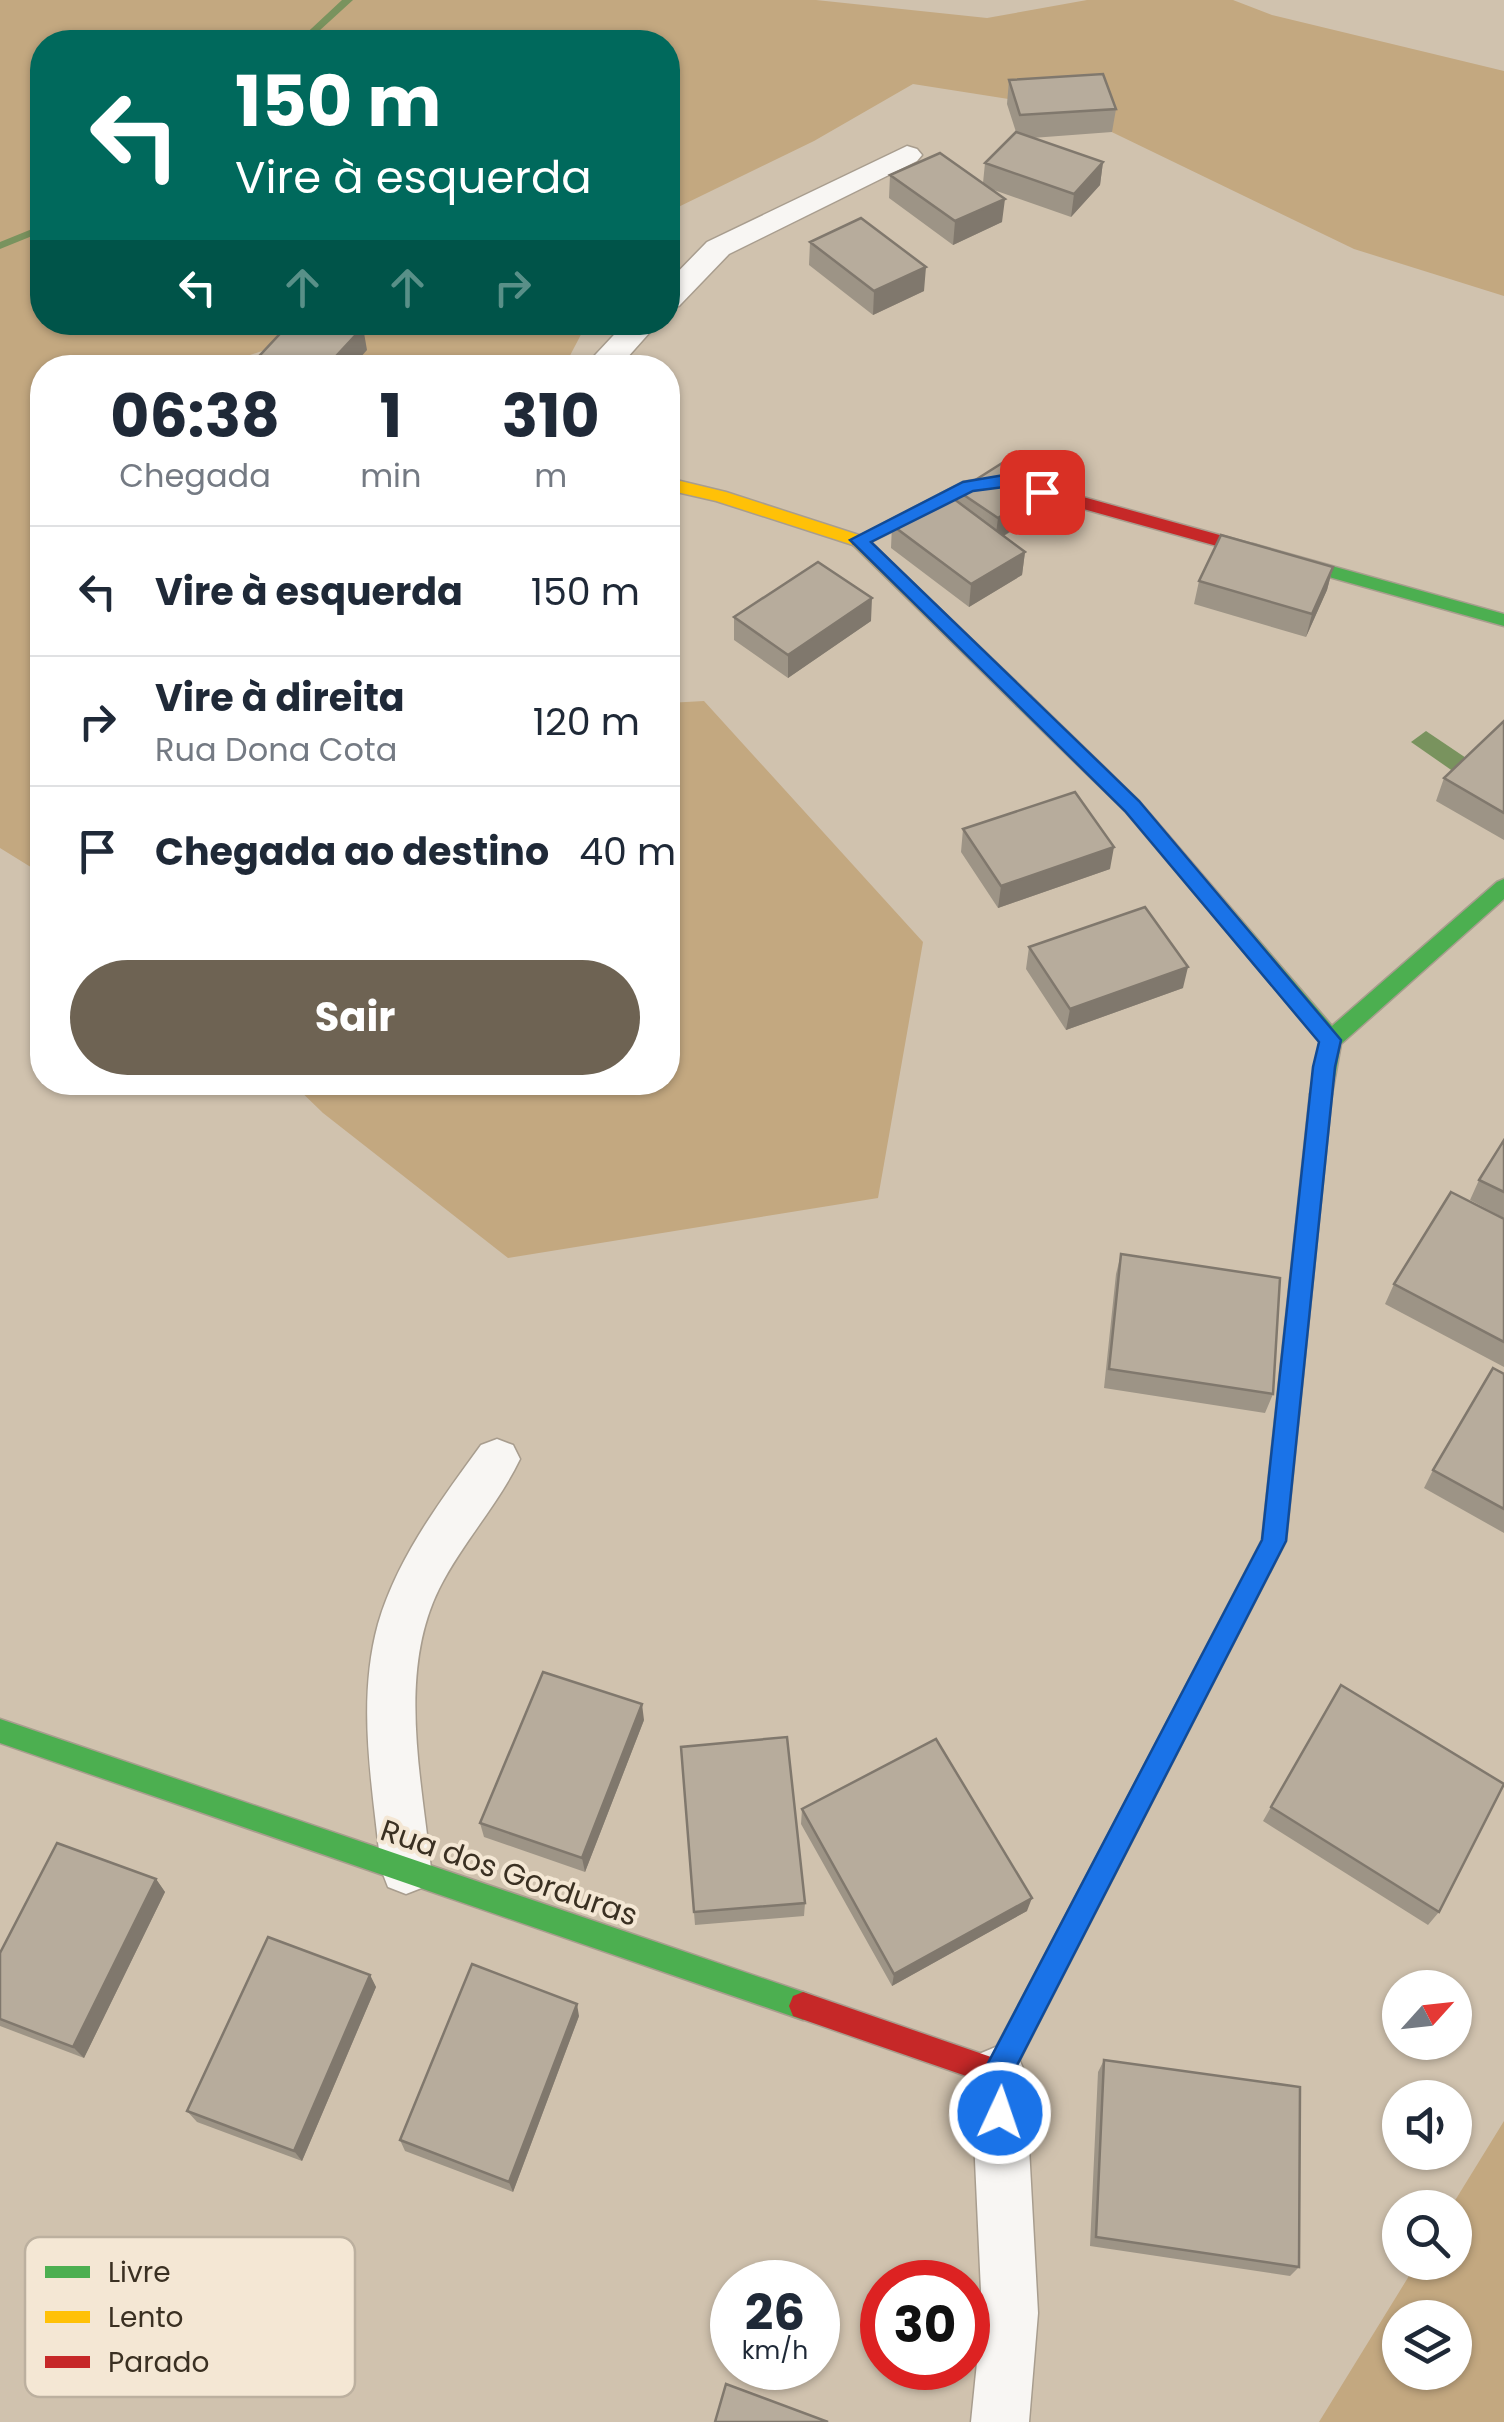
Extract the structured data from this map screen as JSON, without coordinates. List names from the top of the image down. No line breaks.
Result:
{"streets":{"street":["Rua dos Gorduras"]},"legend":["Livre","Lento","Parado"],"north":"top right","page":{"turn":["150 m","Vire à esquerda"],"eta":["06:38","Chegada","1","min","310","m"],"list":[{"name":"Vire à esquerda","value":"150 m"},{"name":"Vire à direita","note":"Rua Dona Cota","value":"120 m"},{"name":"Chegada ao destino","value":"40 m"}],"buttons":"Sair","speed":"26 km/h","limit":"30"}}
